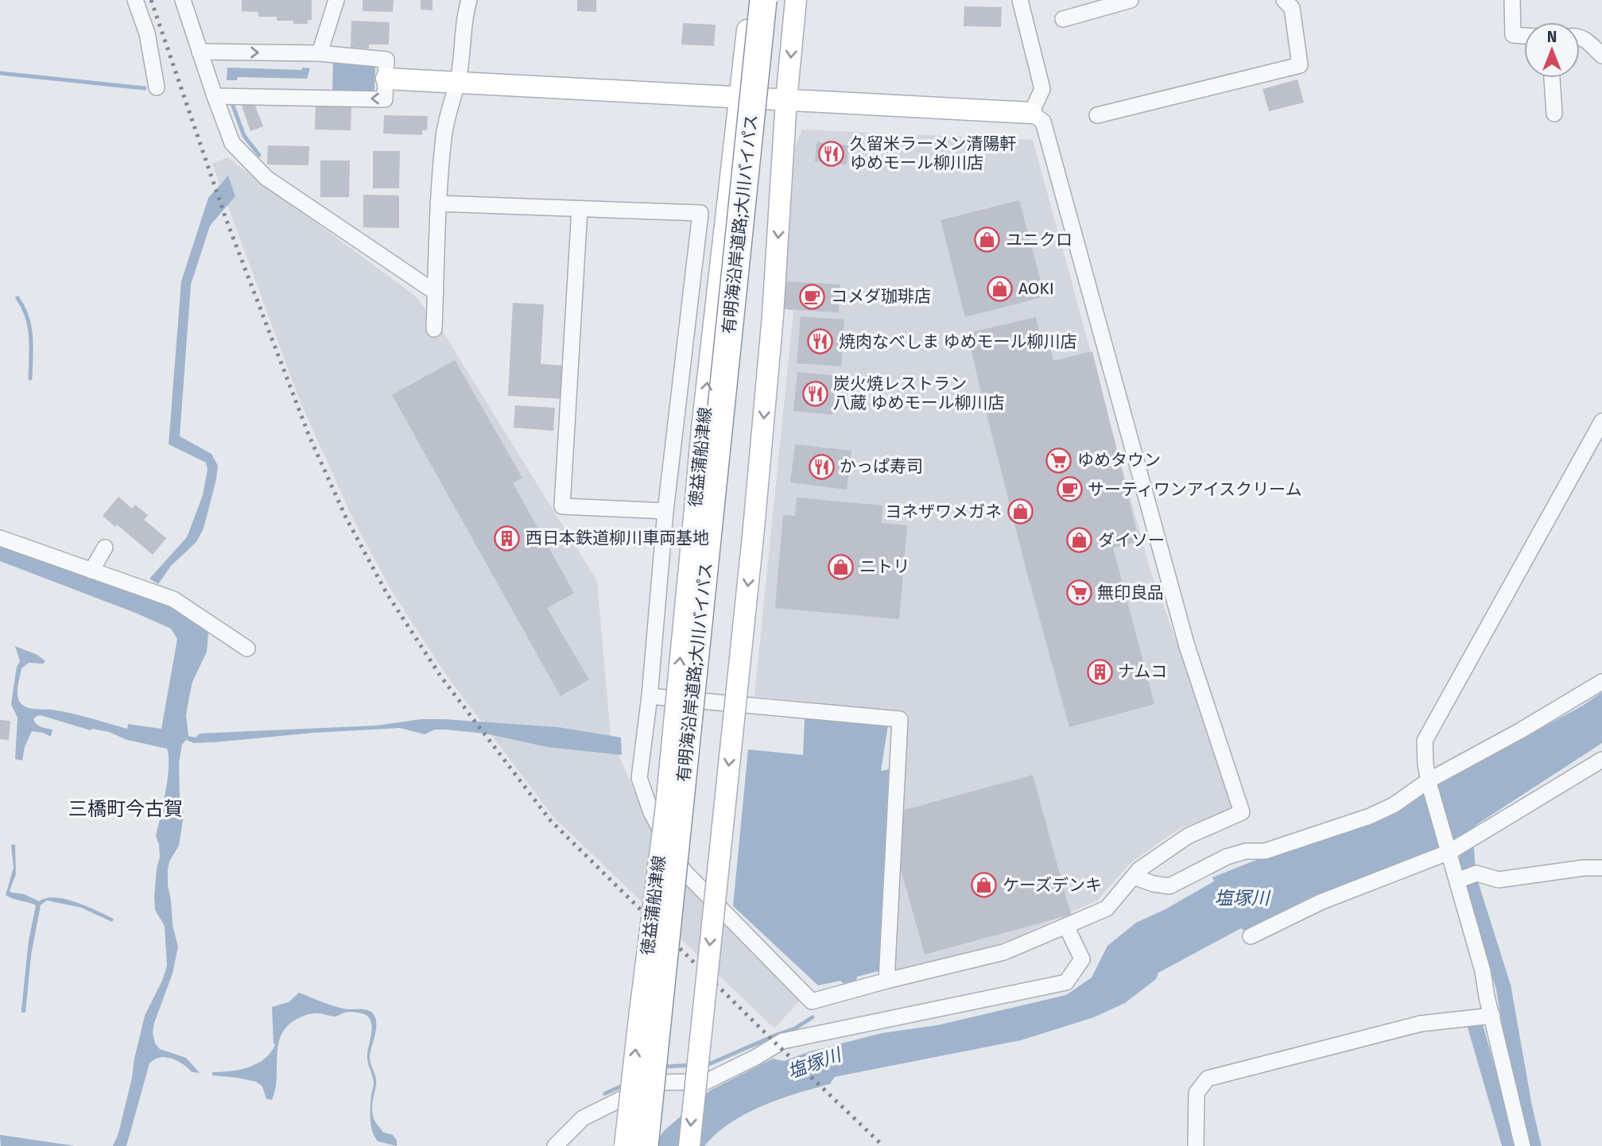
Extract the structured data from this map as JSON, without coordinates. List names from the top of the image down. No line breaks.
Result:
{"streets":{"highway":["有明海沿岸道路;大川バイパス"],"main road":["徳益蒲船津線"]},"districts":["三橋町今古賀"],"water":["塩塚川"],"places":{"restaurant":["久留米ラーメン清陽軒 ゆめモール柳川店","焼肉なべしま ゆめモール柳川店","炭火焼レストラン 八蔵 ゆめモール柳川店","かっぱ寿司"],"shop":["ユニクロ","AOKI","ヨネザワメガネ","ダイソー","ニトリ","ケーズデンキ"],"cafe":["コメダ珈琲店","サーティワンアイスクリーム"],"supermarket":["ゆめタウン","無印良品"],"building":["西日本鉄道柳川車両基地","ナムコ"]},"north":"top"}
